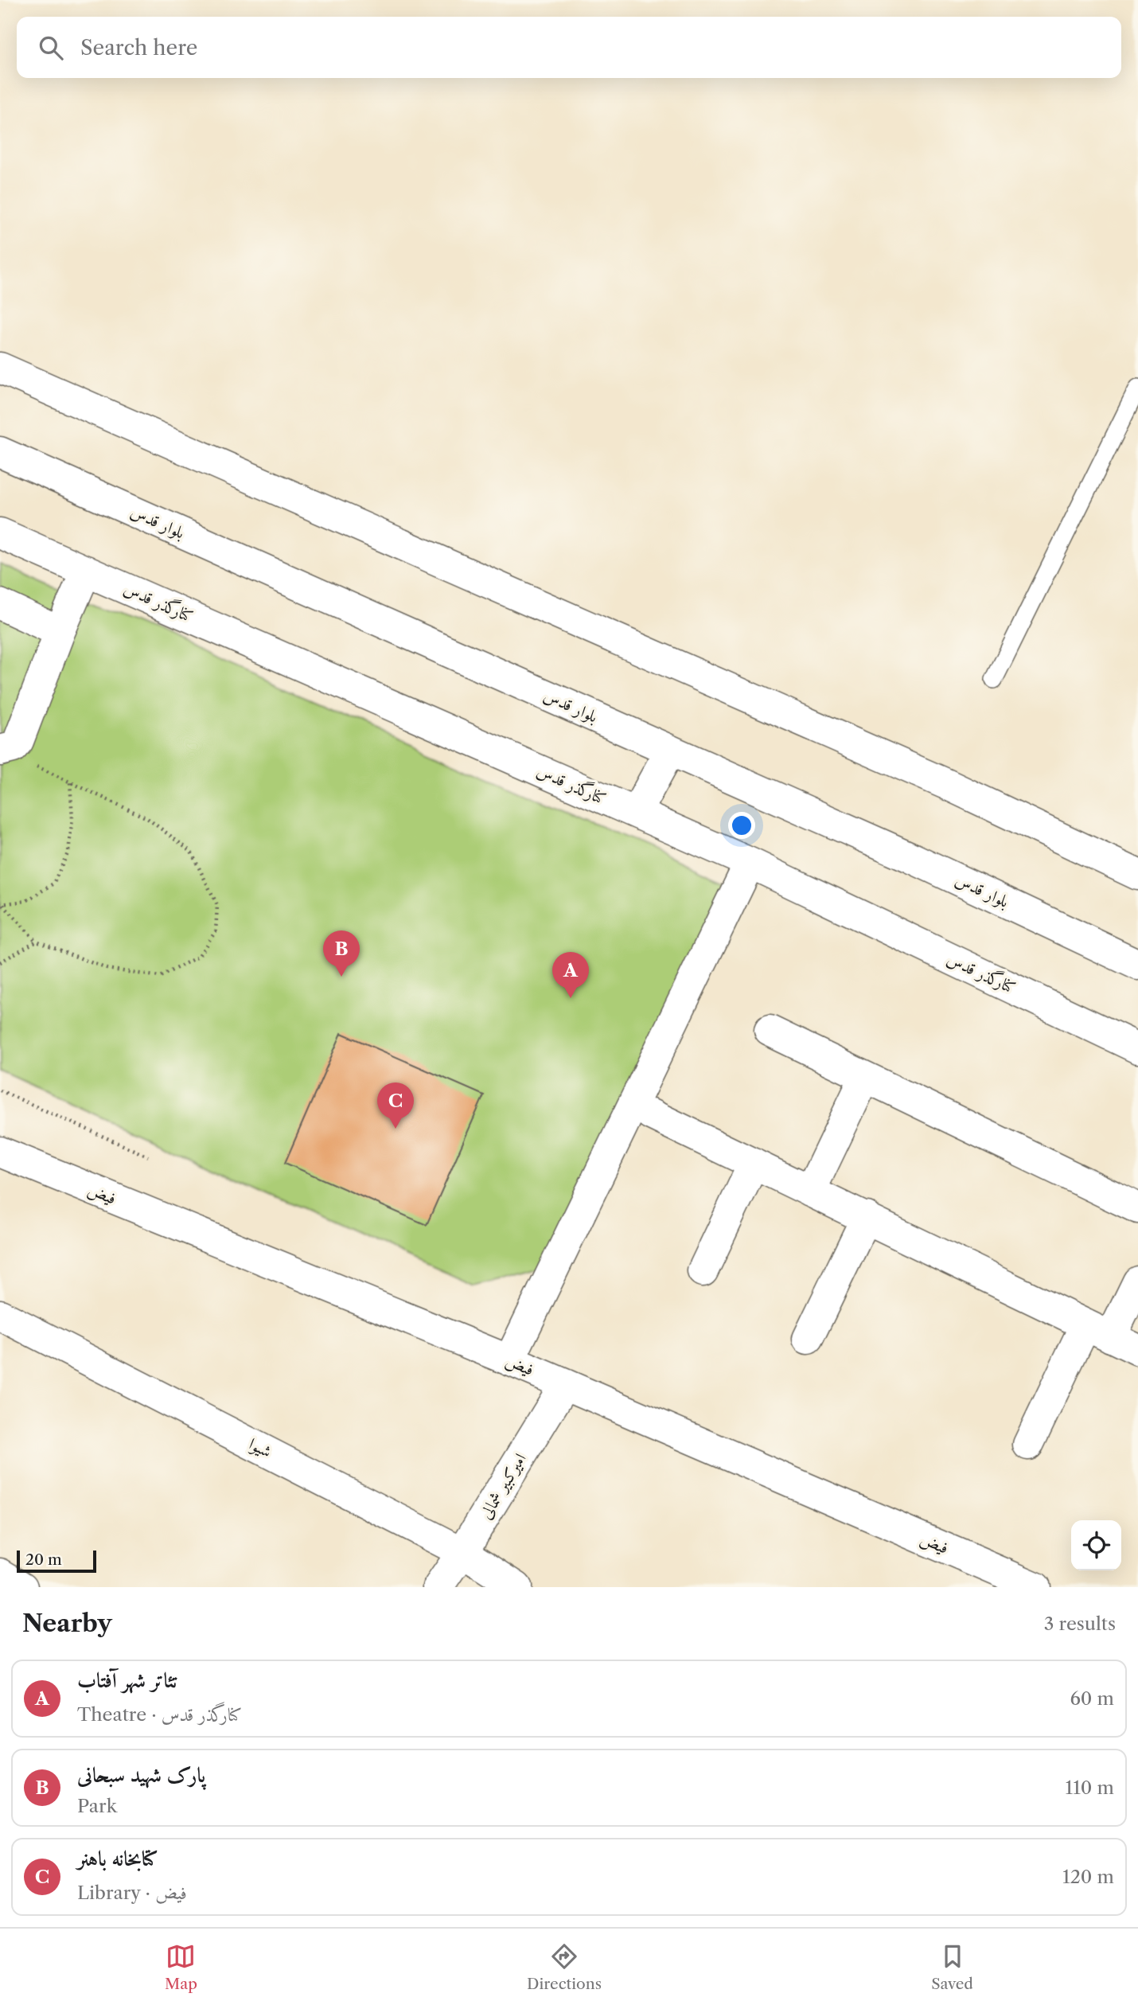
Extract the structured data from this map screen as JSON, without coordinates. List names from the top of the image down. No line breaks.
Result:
{"streets":{"street":["بلوار قدس","کنارگذر قدس","فیض","شیوا","امیرکبیر شمالی"]},"crossings":[["فیض","امیرکبیر شمالی"],["شیوا","امیرکبیر شمالی"]],"scale_bar":"20 m","page":{"search":"Search here","pins":["B","A","C"],"scale":"20 m","heading":["Nearby","3 results"],"list":[{"mark":"A","name":"تئاتر شهر آفتاب","note":"Theatre · کنارگذر قدس","value":"60 m"},{"mark":"B","name":"پارک شهید سبحانی","note":"Park","value":"110 m"},{"mark":"C","name":"کتابخانه باهنر","note":"Library · فیض","value":"120 m"}],"nav":["Map","Directions","Saved"]}}
